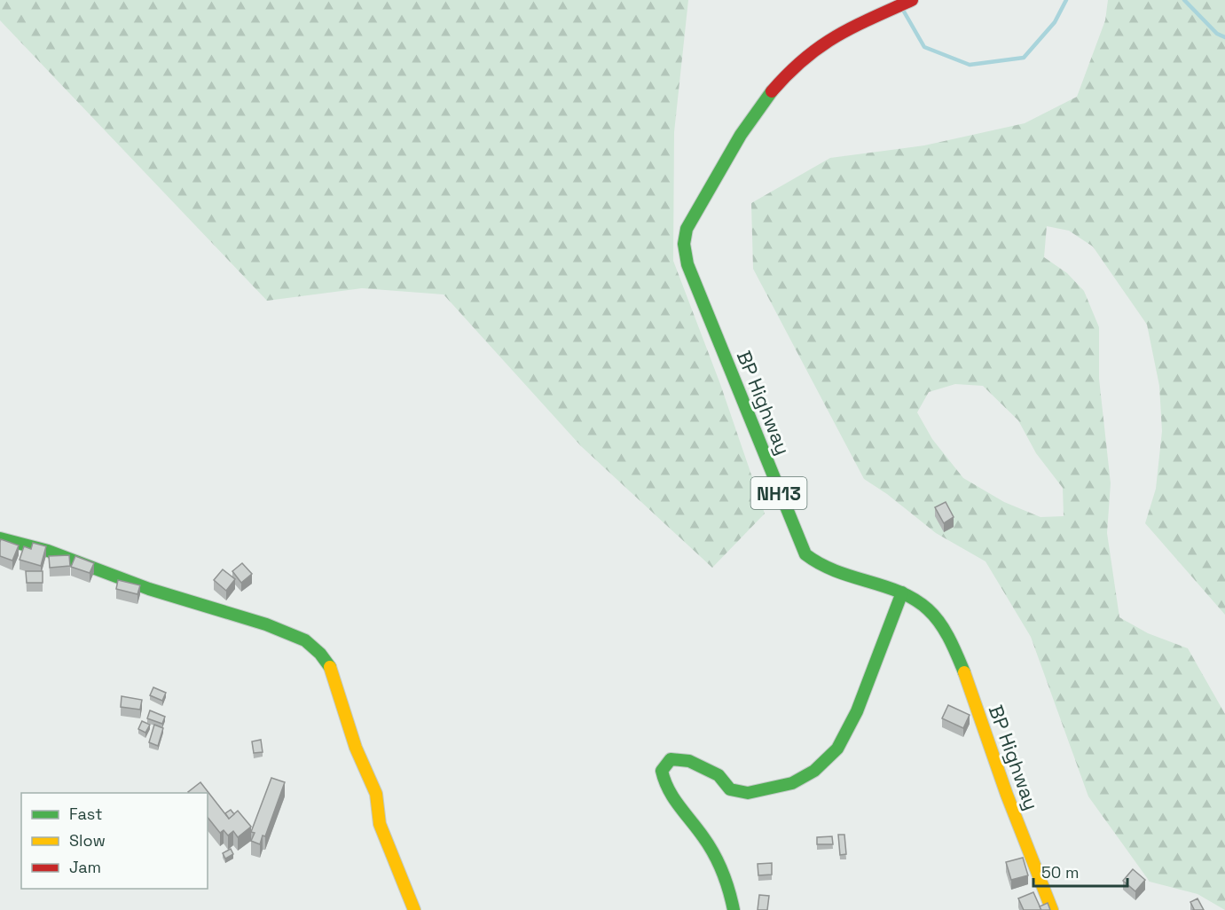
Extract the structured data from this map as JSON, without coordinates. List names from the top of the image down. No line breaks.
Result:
{"streets":{"main road":["BP Highway","NH13"]},"legend":["Fast","Slow","Jam"],"scale_bar":"50 m"}
